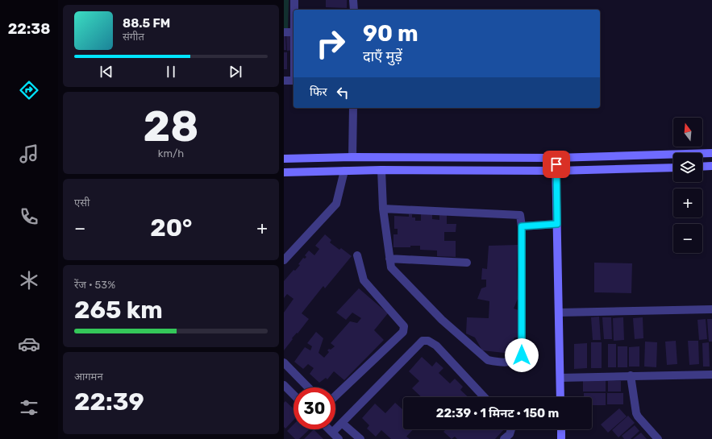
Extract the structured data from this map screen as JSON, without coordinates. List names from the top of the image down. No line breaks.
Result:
{"north":"top","page":{"tabs":"22:38","turn":["90 m","दाएँ मुड़ें"],"song":["88.5 FM","संगीत"],"then":"फिर","tile":[["28","km/h"],"एसी",["रेंज · 53%","265 km"],["आगमन","22:39"]],"map_buttons":["+","−"],"heat":["−","20°","+"],"limit":"30","trip":"22:39 · 1 मिनट · 150 m"}}
